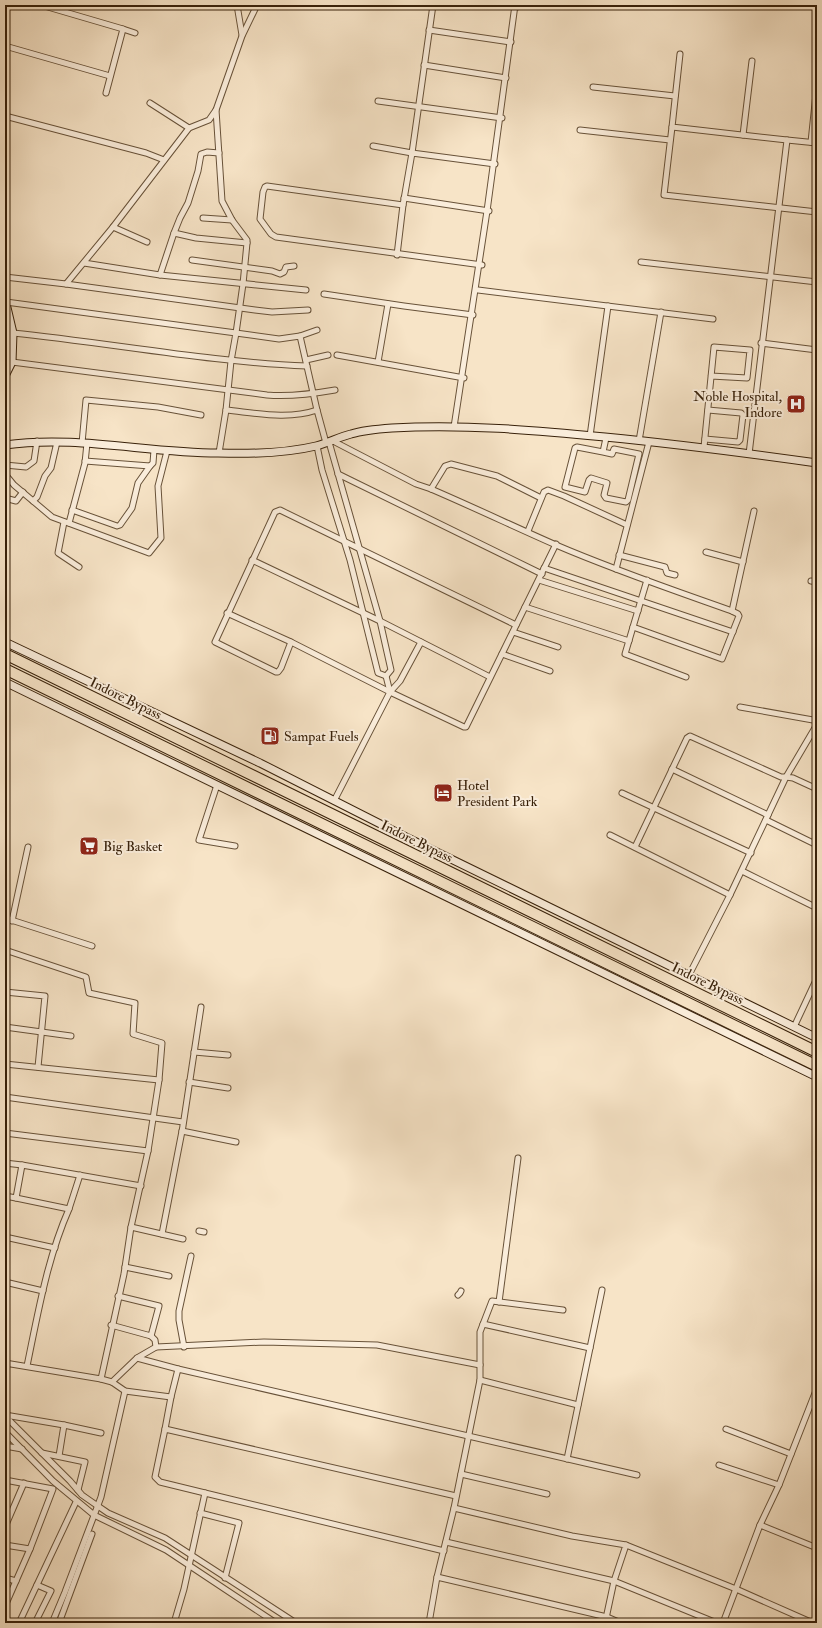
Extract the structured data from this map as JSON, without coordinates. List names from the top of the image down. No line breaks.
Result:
{"streets":{"highway":["Indore Bypass"]},"places":{"hospital":["Noble Hospital, Indore"],"fuel station":["Sampat Fuels"],"hotel":["Hotel President Park"],"supermarket":["Big Basket"]}}
